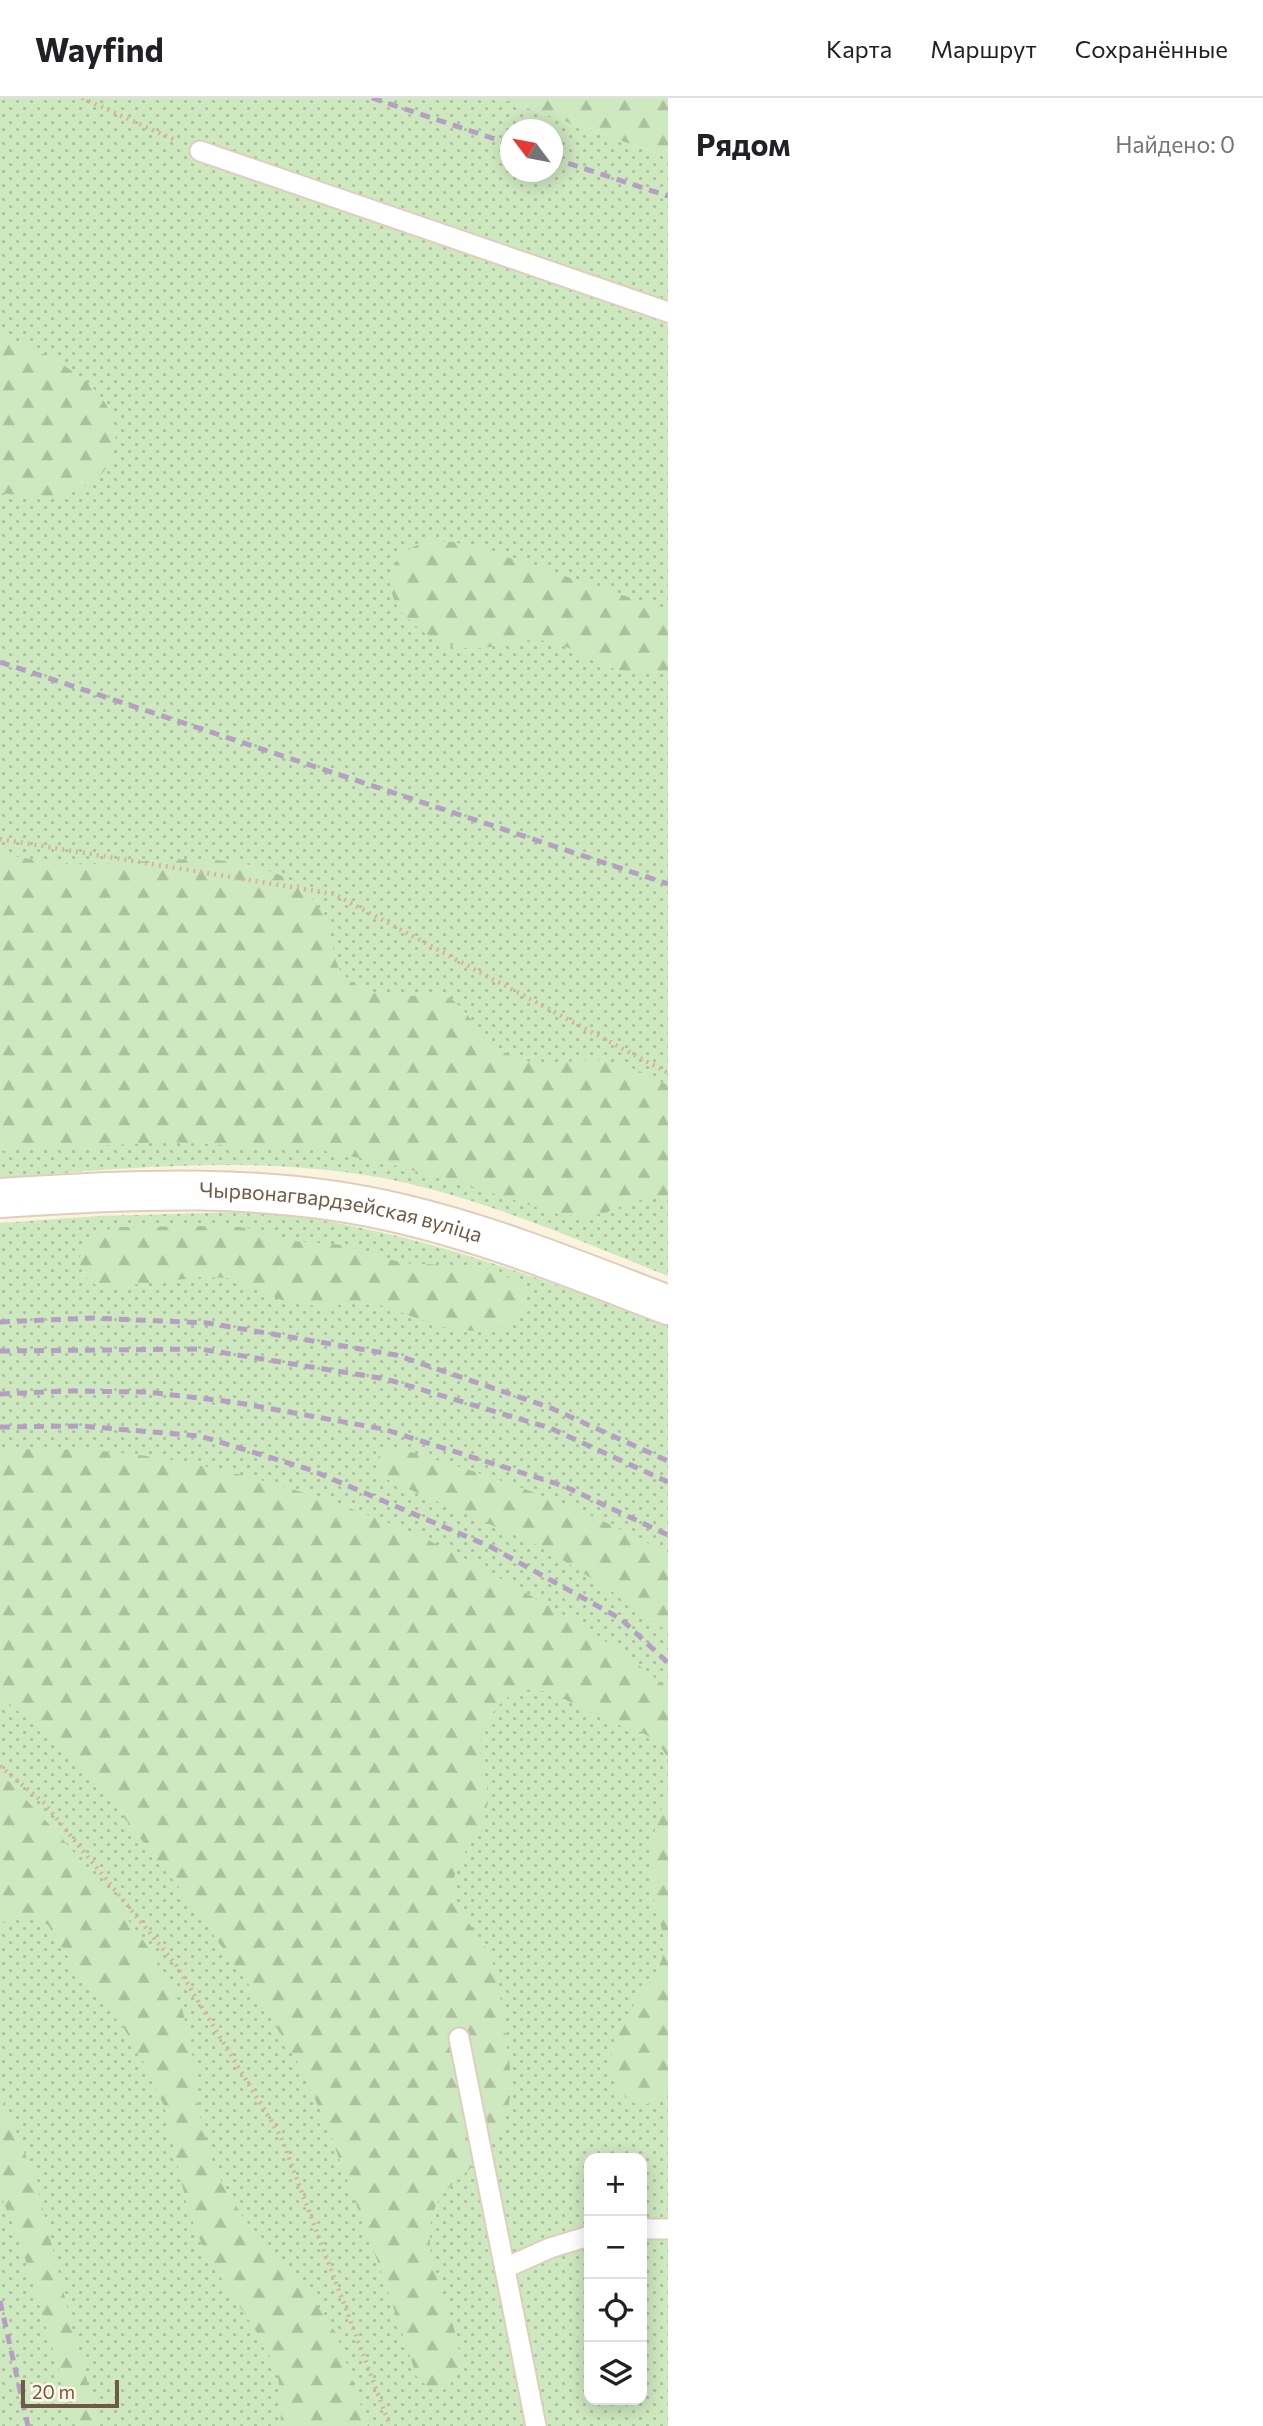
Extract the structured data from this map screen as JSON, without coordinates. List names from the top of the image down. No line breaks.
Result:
{"streets":{"street":["Чырвонагвардзейская вуліца"]},"scale_bar":"20 m","north":"top left","page":{"header":"Wayfind","nav":["Карта","Маршрут","Сохранённые"],"heading":["Рядом","Найдено: 0"],"map_buttons":["+","−"],"scale":"20 m"}}
